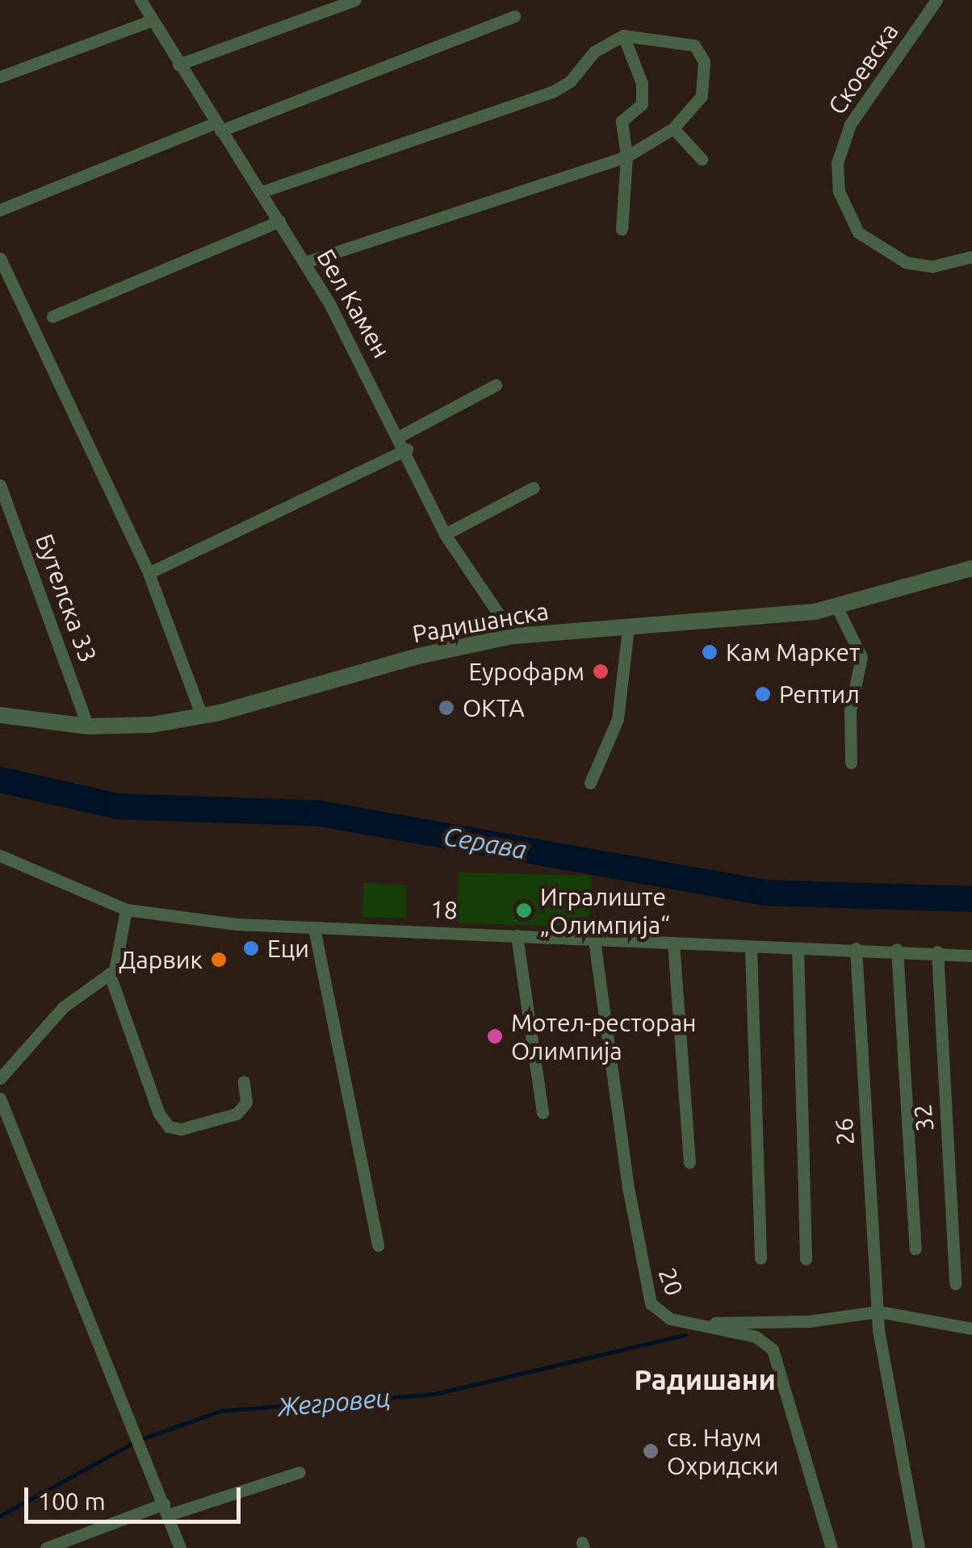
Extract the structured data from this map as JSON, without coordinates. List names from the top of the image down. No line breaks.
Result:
{"streets":{"street":["Скоевска","Бел Камен","Бутелска 33","Радишанска","18","32","26","20"]},"crossings":[["Бел Камен","Радишанска"],["Бутелска 33","Радишанска"],["18","32"],["18","26"],["18","20"]],"districts":["Радишани"],"water":["Серава","Жегровец"],"places":["Кам Маркет","Еурофарм","Рептил","ОКТА","Игралиште „Олимпија“","Еци","Дарвик","Мотел-ресторан Олимпија","св. Наум Охридски"],"scale_bar":"100 m"}
